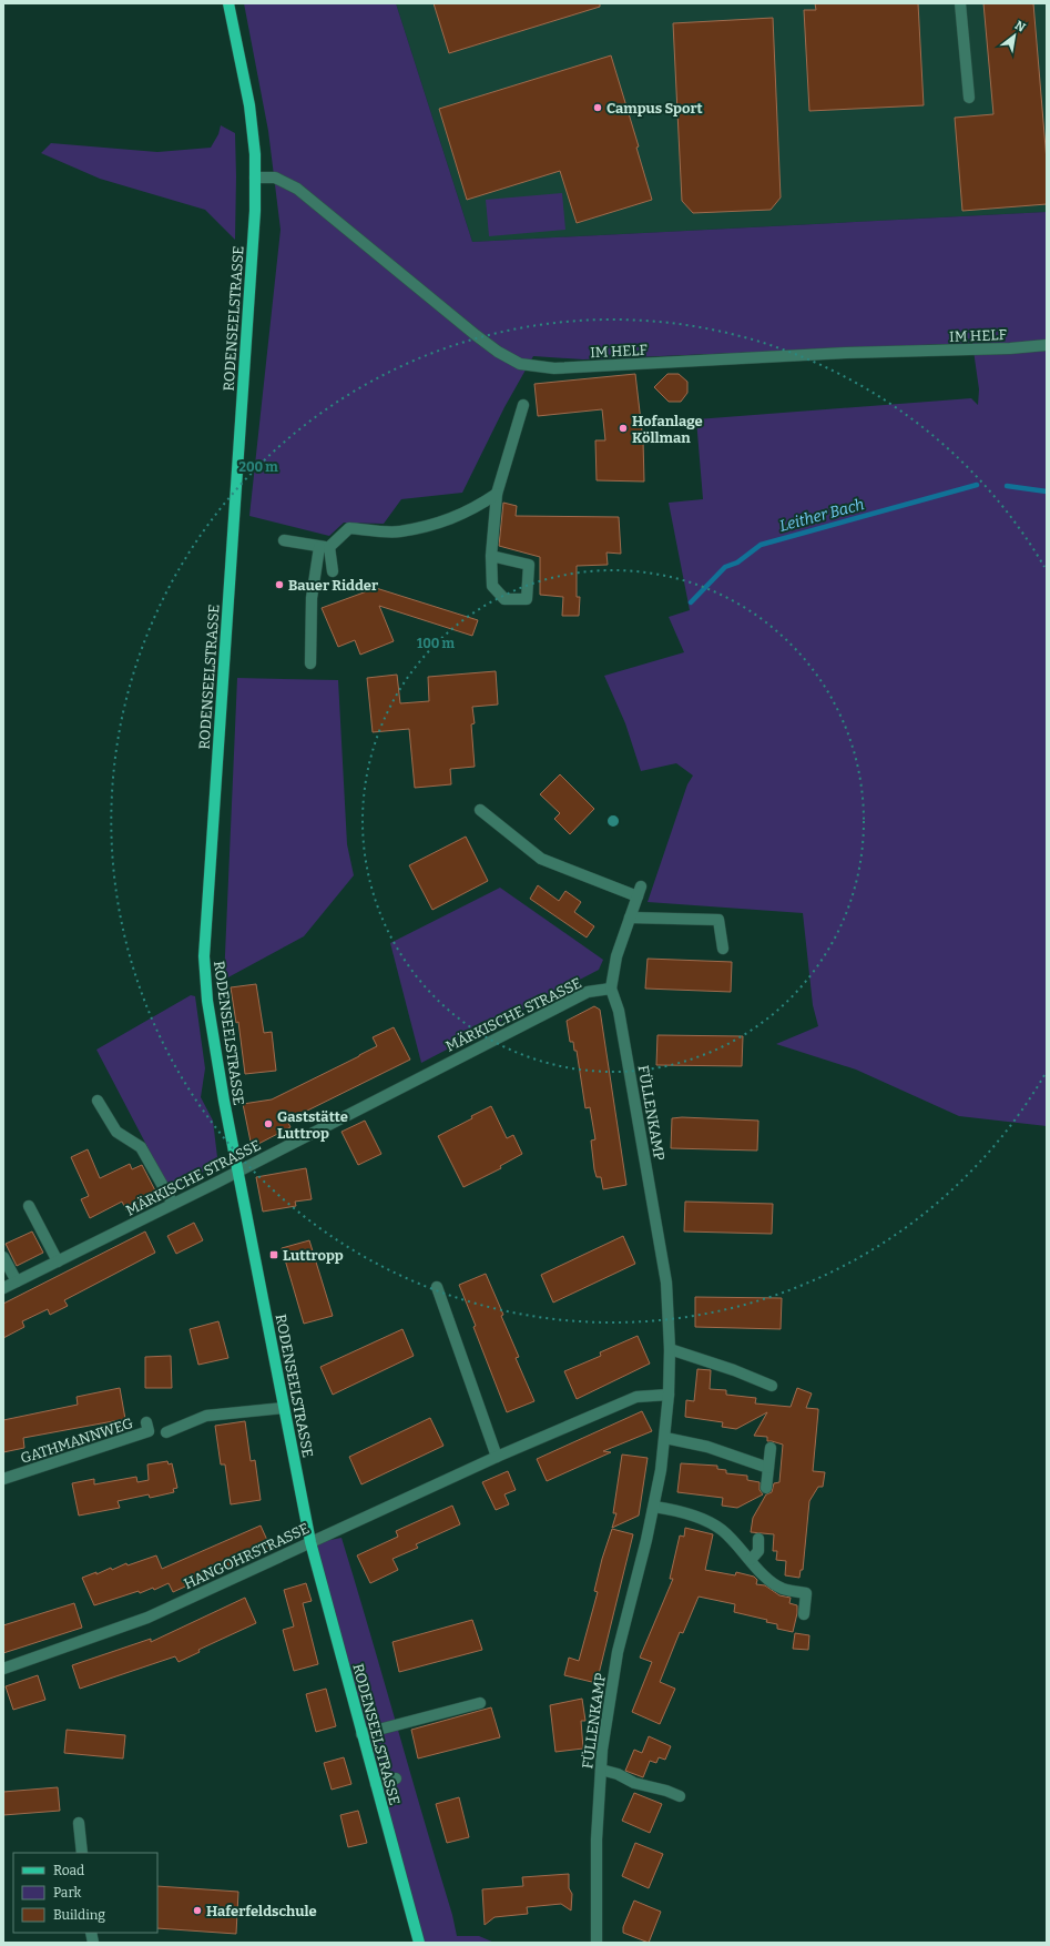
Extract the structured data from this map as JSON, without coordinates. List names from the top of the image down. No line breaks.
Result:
{"streets":{"main road":["RODENSEELSTRASSE"],"street":["IM HELF","MÄRKISCHE STRASSE","FÜLLENKAMP","GATHMANNWEG","HANGOHRSTRASSE"]},"crossings":[["RODENSEELSTRASSE","IM HELF"],["RODENSEELSTRASSE","MÄRKISCHE STRASSE"],["RODENSEELSTRASSE","HANGOHRSTRASSE"],["MÄRKISCHE STRASSE","FÜLLENKAMP"],["FÜLLENKAMP","HANGOHRSTRASSE"]],"water":["Leither Bach"],"places":{"other":["Campus Sport","Hofanlage Köllman","Bauer Ridder","Gaststätte Luttrop","Haferfeldschule"],"transit":["Luttropp"]},"legend":["Road","Park","Building"],"north":"top right","rings":["200 m","100 m"]}
